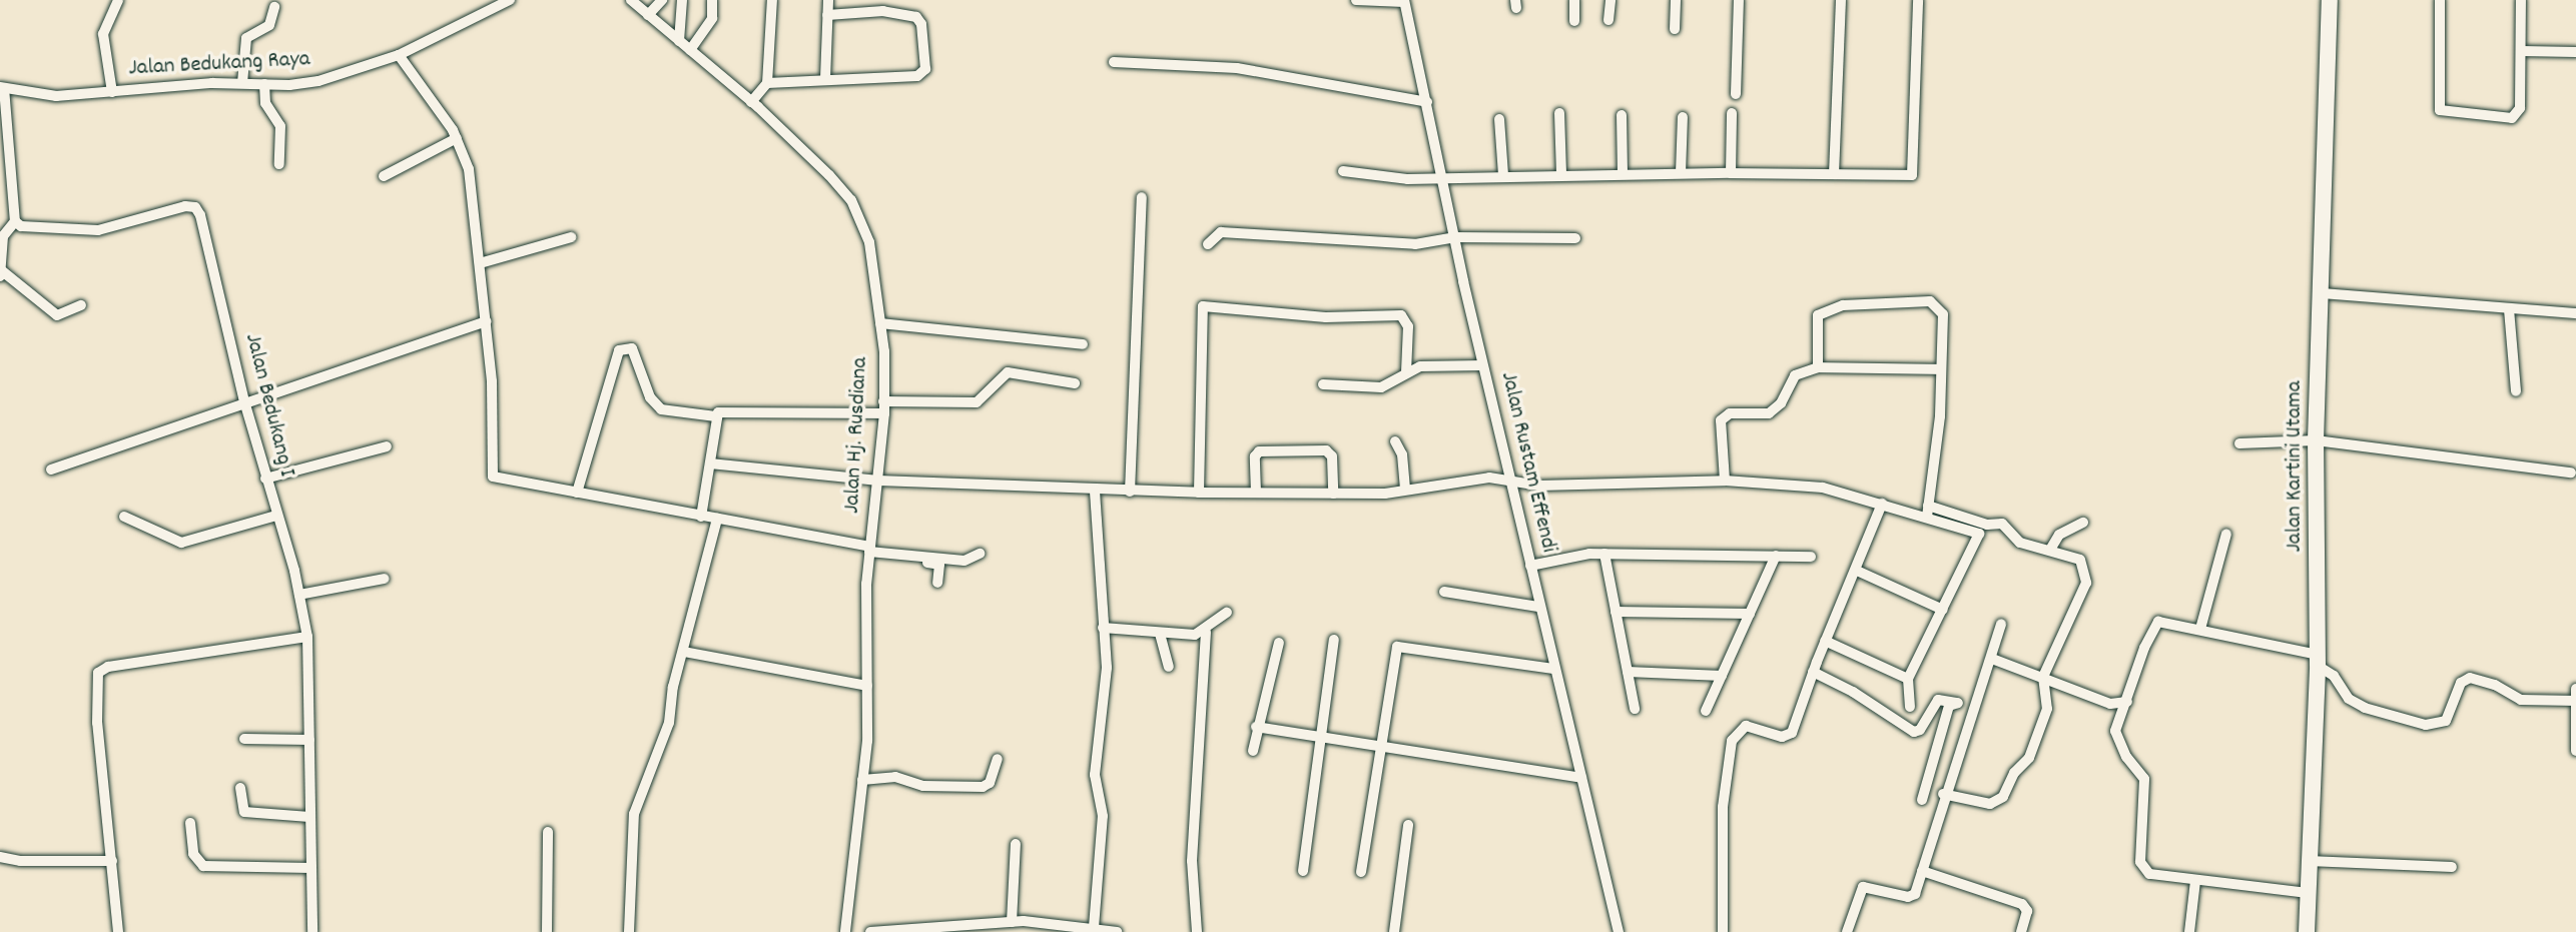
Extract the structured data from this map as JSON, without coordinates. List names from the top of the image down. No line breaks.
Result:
{"streets":{"street":["Jalan Bedukang Raya","Jalan Bedukang I","Jalan Hj. Rusdiana","Jalan Rustam Effendi","Jalan Kartini Utama"]}}
